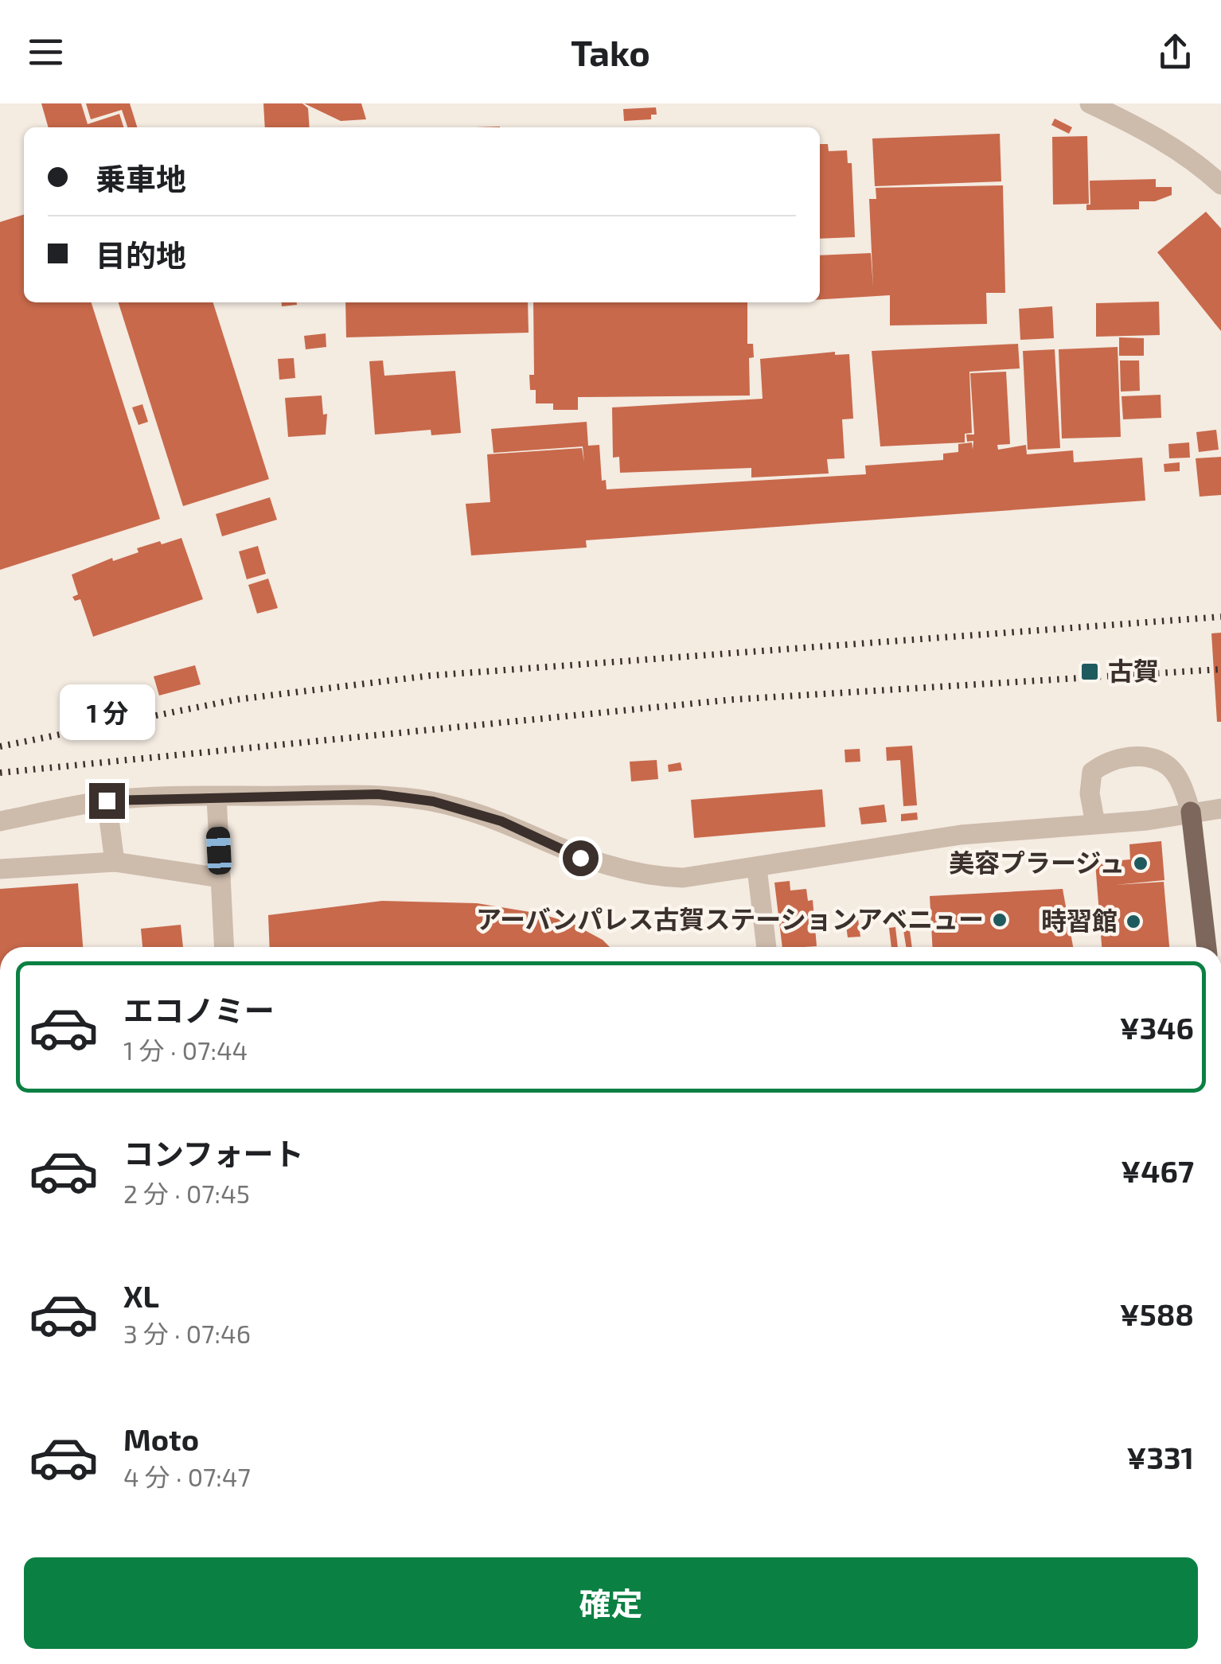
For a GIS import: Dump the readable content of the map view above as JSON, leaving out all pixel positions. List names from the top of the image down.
{
  "places": {
    "transit": ["古賀"],
    "other": ["美容プラージュ", "アーバンパレス古賀ステーションアベニュー", "時習館"]
  },
  "page": {
    "header": "Tako",
    "banner": ["乗車地", "目的地"],
    "bubble": "1 分",
    "list": [
      {
        "name": "エコノミー",
        "note": "1 分 · 07:44",
        "value": "¥346"
      },
      {
        "name": "コンフォート",
        "note": "2 分 · 07:45",
        "value": "¥467"
      },
      {
        "name": "XL",
        "note": "3 分 · 07:46",
        "value": "¥588"
      },
      {
        "name": "Moto",
        "note": "4 分 · 07:47",
        "value": "¥331"
      }
    ],
    "buttons": "確定"
  }
}
